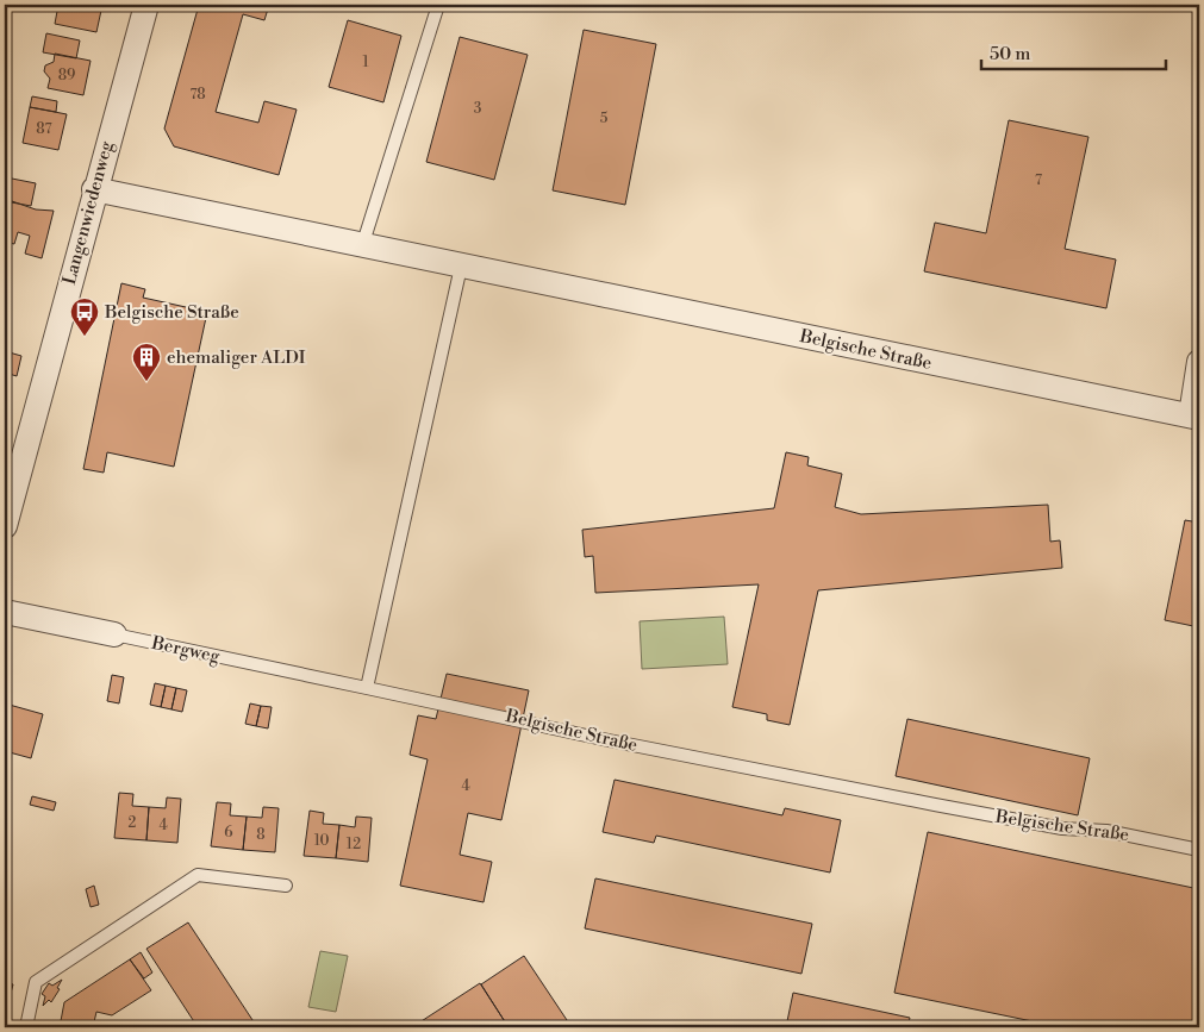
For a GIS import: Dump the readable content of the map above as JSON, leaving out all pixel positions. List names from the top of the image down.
{
  "streets": {
    "street": ["Langenwiedenweg", "Belgische Straße", "Bergweg"]
  },
  "crossings": [
    ["Langenwiedenweg", "Belgische Straße"],
    ["Belgische Straße", "Bergweg"]
  ],
  "places": {
    "bus stop": ["Belgische Straße"],
    "building": ["ehemaliger ALDI"]
  },
  "house_numbers": [
    "1",
    "89",
    "78",
    "3",
    "5",
    "87",
    "7",
    "4",
    "2",
    "4",
    "6",
    "8",
    "10",
    "12"
  ],
  "scale_bar": "50 m"
}
